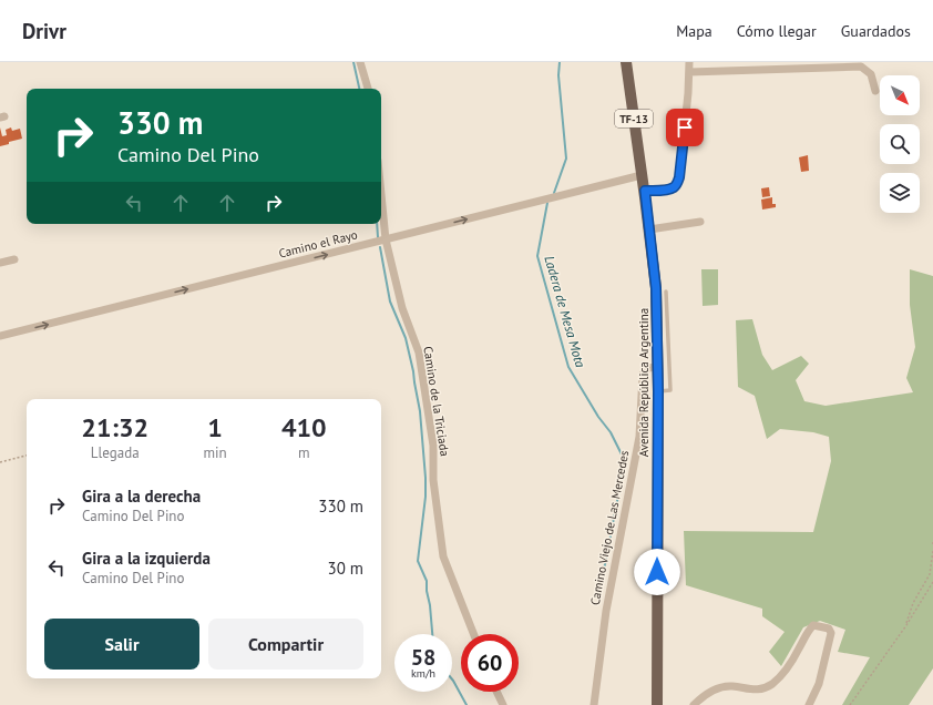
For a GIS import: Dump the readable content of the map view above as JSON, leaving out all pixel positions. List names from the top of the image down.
{
  "streets": {
    "main road": ["TF-13", "Avenida República Argentina"],
    "street": ["Camino el Rayo", "Camino de la Triciada", "Camino Viejo de Las Mercedes"]
  },
  "crossings": [
    ["Camino el Rayo", "Avenida República Argentina"],
    ["Camino el Rayo", "Camino de la Triciada"],
    ["Avenida República Argentina", "Camino Viejo de Las Mercedes"]
  ],
  "one_way": ["Camino el Rayo"],
  "water": ["Ladera de Mesa Mota"],
  "north": "bottom right",
  "page": {
    "header": "Drivr",
    "nav": ["Mapa", "Cómo llegar", "Guardados"],
    "turn": ["330 m", "Camino Del Pino"],
    "eta": [
      "21:32",
      "Llegada",
      "1",
      "min",
      "410",
      "m"
    ],
    "list": [
      {
        "name": "Gira a la derecha",
        "note": "Camino Del Pino",
        "value": "330 m"
      },
      {
        "name": "Gira a la izquierda",
        "note": "Camino Del Pino",
        "value": "30 m"
      }
    ],
    "buttons": ["Salir", "Compartir"],
    "speed": "58 km/h",
    "limit": "60"
  }
}
